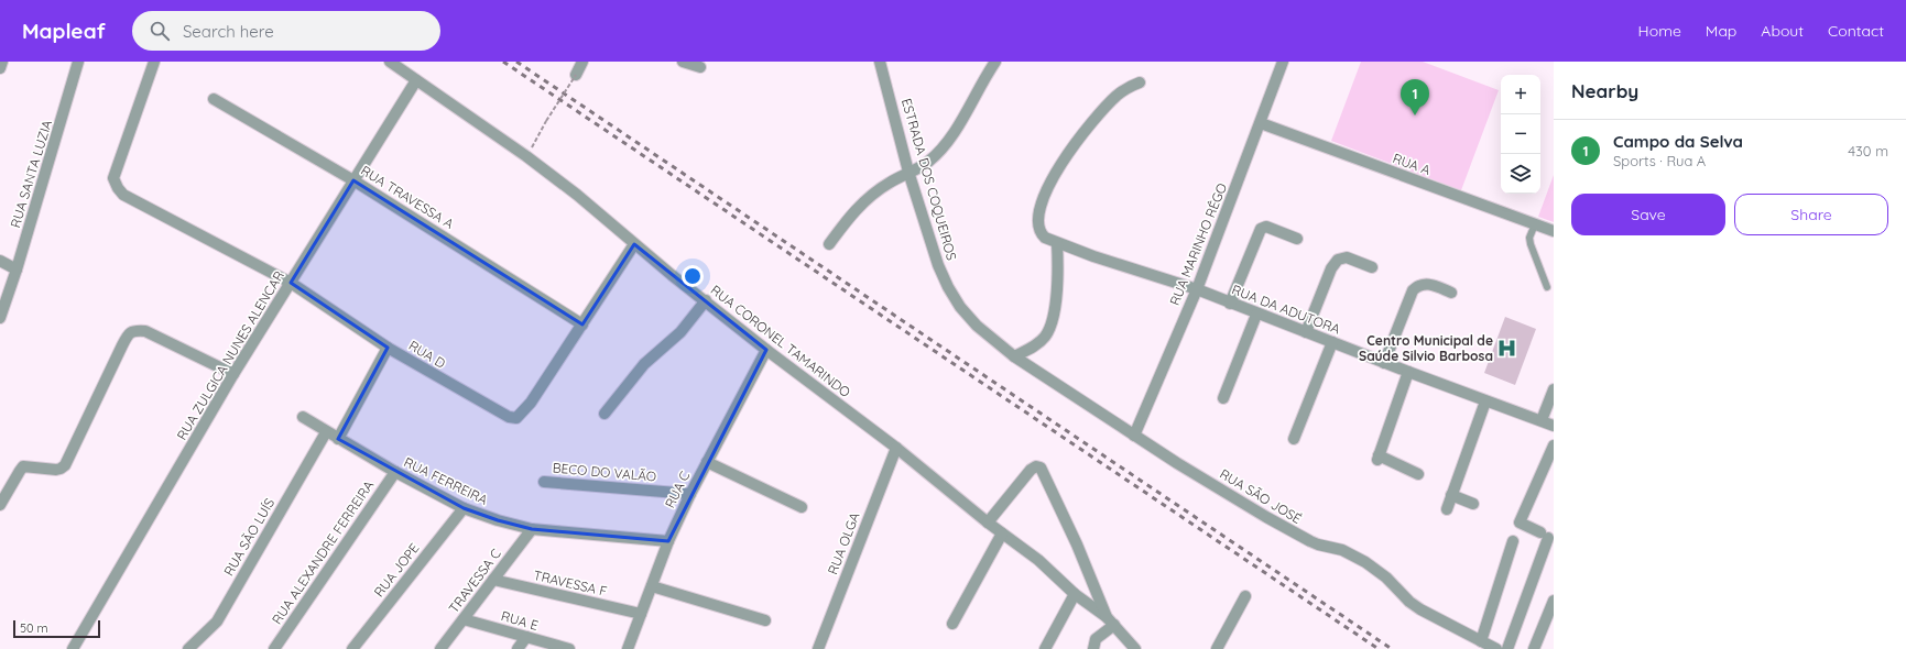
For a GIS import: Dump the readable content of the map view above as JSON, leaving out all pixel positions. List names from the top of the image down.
{
  "streets": {
    "street": [
      "RUA A",
      "RUA SANTA LUZIA",
      "ESTRADA DOS COQUEIROS",
      "RUA TRAVESSA A",
      "RUA MARINHO RÊGO",
      "RUA DA ADUTORA",
      "RUA CORONEL TAMARINDO",
      "RUA D",
      "RUA ZULGICA NUNES ALENCAR",
      "BECO DO VALÃO",
      "RUA FERREIRA",
      "RUA C",
      "RUA SÃO JOSÉ",
      "RUA SÃO LUÍS",
      "RUA OLGA",
      "RUA ALEXANDRE FERREIRA",
      "RUA JOPE",
      "TRAVESSA C",
      "TRAVESSA F",
      "RUA E"
    ]
  },
  "crossings": [
    ["RUA A", "RUA MARINHO RÊGO"],
    ["ESTRADA DOS COQUEIROS", "RUA SÃO JOSÉ"],
    ["RUA TRAVESSA A", "RUA D"],
    ["RUA TRAVESSA A", "RUA ZULGICA NUNES ALENCAR"],
    ["RUA MARINHO RÊGO", "RUA DA ADUTORA"],
    ["RUA MARINHO RÊGO", "RUA SÃO JOSÉ"],
    ["RUA CORONEL TAMARINDO", "RUA D"],
    ["RUA CORONEL TAMARINDO", "RUA ZULGICA NUNES ALENCAR"],
    ["RUA CORONEL TAMARINDO", "RUA C"],
    ["RUA CORONEL TAMARINDO", "RUA OLGA"],
    ["RUA D", "RUA ZULGICA NUNES ALENCAR"],
    ["BECO DO VALÃO", "RUA C"],
    ["RUA FERREIRA", "RUA C"],
    ["RUA FERREIRA", "RUA SÃO LUÍS"],
    ["RUA FERREIRA", "RUA ALEXANDRE FERREIRA"],
    ["RUA FERREIRA", "RUA JOPE"],
    ["RUA FERREIRA", "TRAVESSA C"],
    ["RUA C", "TRAVESSA F"],
    ["TRAVESSA C", "TRAVESSA F"],
    ["TRAVESSA C", "RUA E"]
  ],
  "places": {
    "hospital": ["Centro Municipal de Saúde Silvio Barbosa"]
  },
  "scale_bar": "50 m",
  "page": {
    "header": "Mapleaf",
    "search": "Search here",
    "nav": [
      "Home",
      "Map",
      "About",
      "Contact"
    ],
    "heading": "Nearby",
    "map_buttons": ["+", "−"],
    "pins": "1",
    "list": [
      {
        "mark": "1",
        "name": "Campo da Selva",
        "note": "Sports · Rua A",
        "value": "430 m"
      }
    ],
    "buttons": ["Save", "Share"],
    "scale": "50 m"
  }
}
